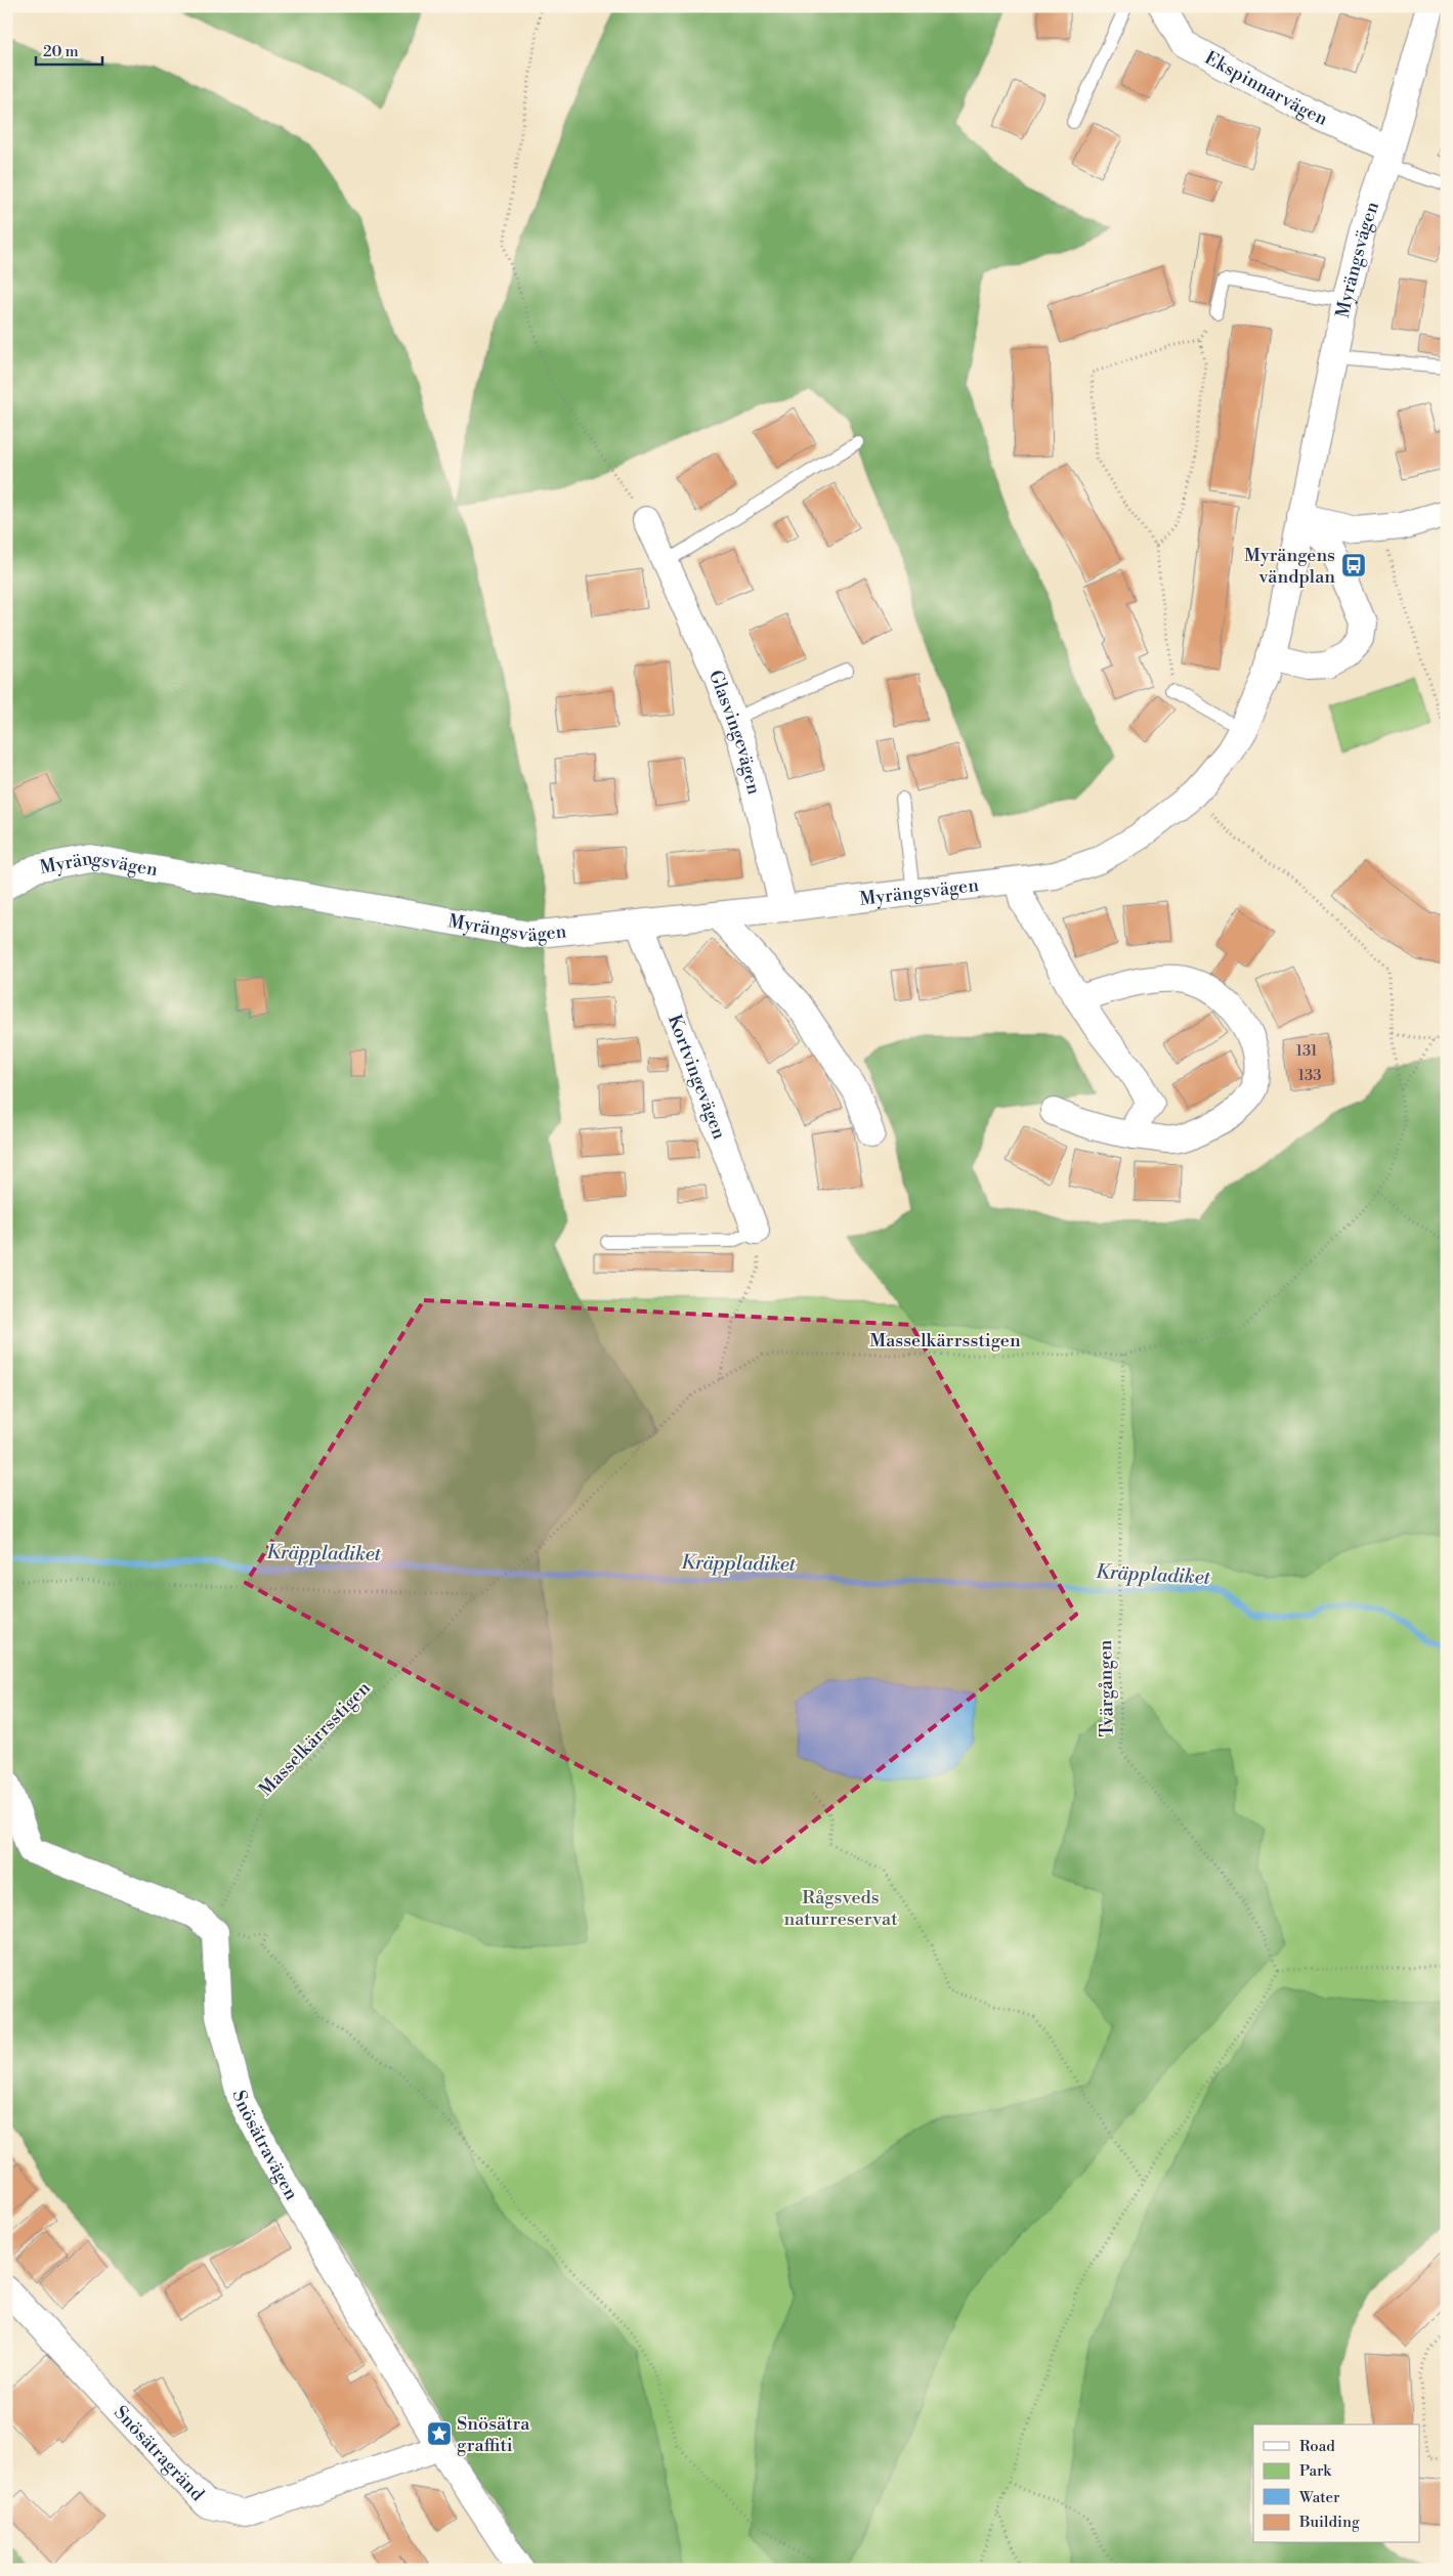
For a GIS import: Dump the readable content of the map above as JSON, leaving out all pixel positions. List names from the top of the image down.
{
  "streets": {
    "street": [
      "Ekspinnarvägen",
      "Myrängsvägen",
      "Glasvingevägen",
      "Kortvingevägen",
      "Snösätravägen",
      "Snösätragränd"
    ],
    "path": ["Masselkärrsstigen", "Tvärgången"]
  },
  "crossings": [
    ["Ekspinnarvägen", "Myrängsvägen"],
    ["Myrängsvägen", "Glasvingevägen"],
    ["Myrängsvägen", "Kortvingevägen"],
    ["Myrängsvägen", "Masselkärrsstigen"],
    ["Masselkärrsstigen", "Tvärgången"],
    ["Masselkärrsstigen", "Snösätravägen"],
    ["Snösätravägen", "Snösätragränd"]
  ],
  "water": ["Kräppladiket"],
  "parks": ["Rågsveds naturreservat"],
  "places": {
    "bus stop": ["Myrängens vändplan"],
    "place": ["Snösätra graffiti"]
  },
  "house_numbers": ["131", "133"],
  "legend": [
    "Road",
    "Park",
    "Water",
    "Building"
  ],
  "scale_bar": "20 m"
}
